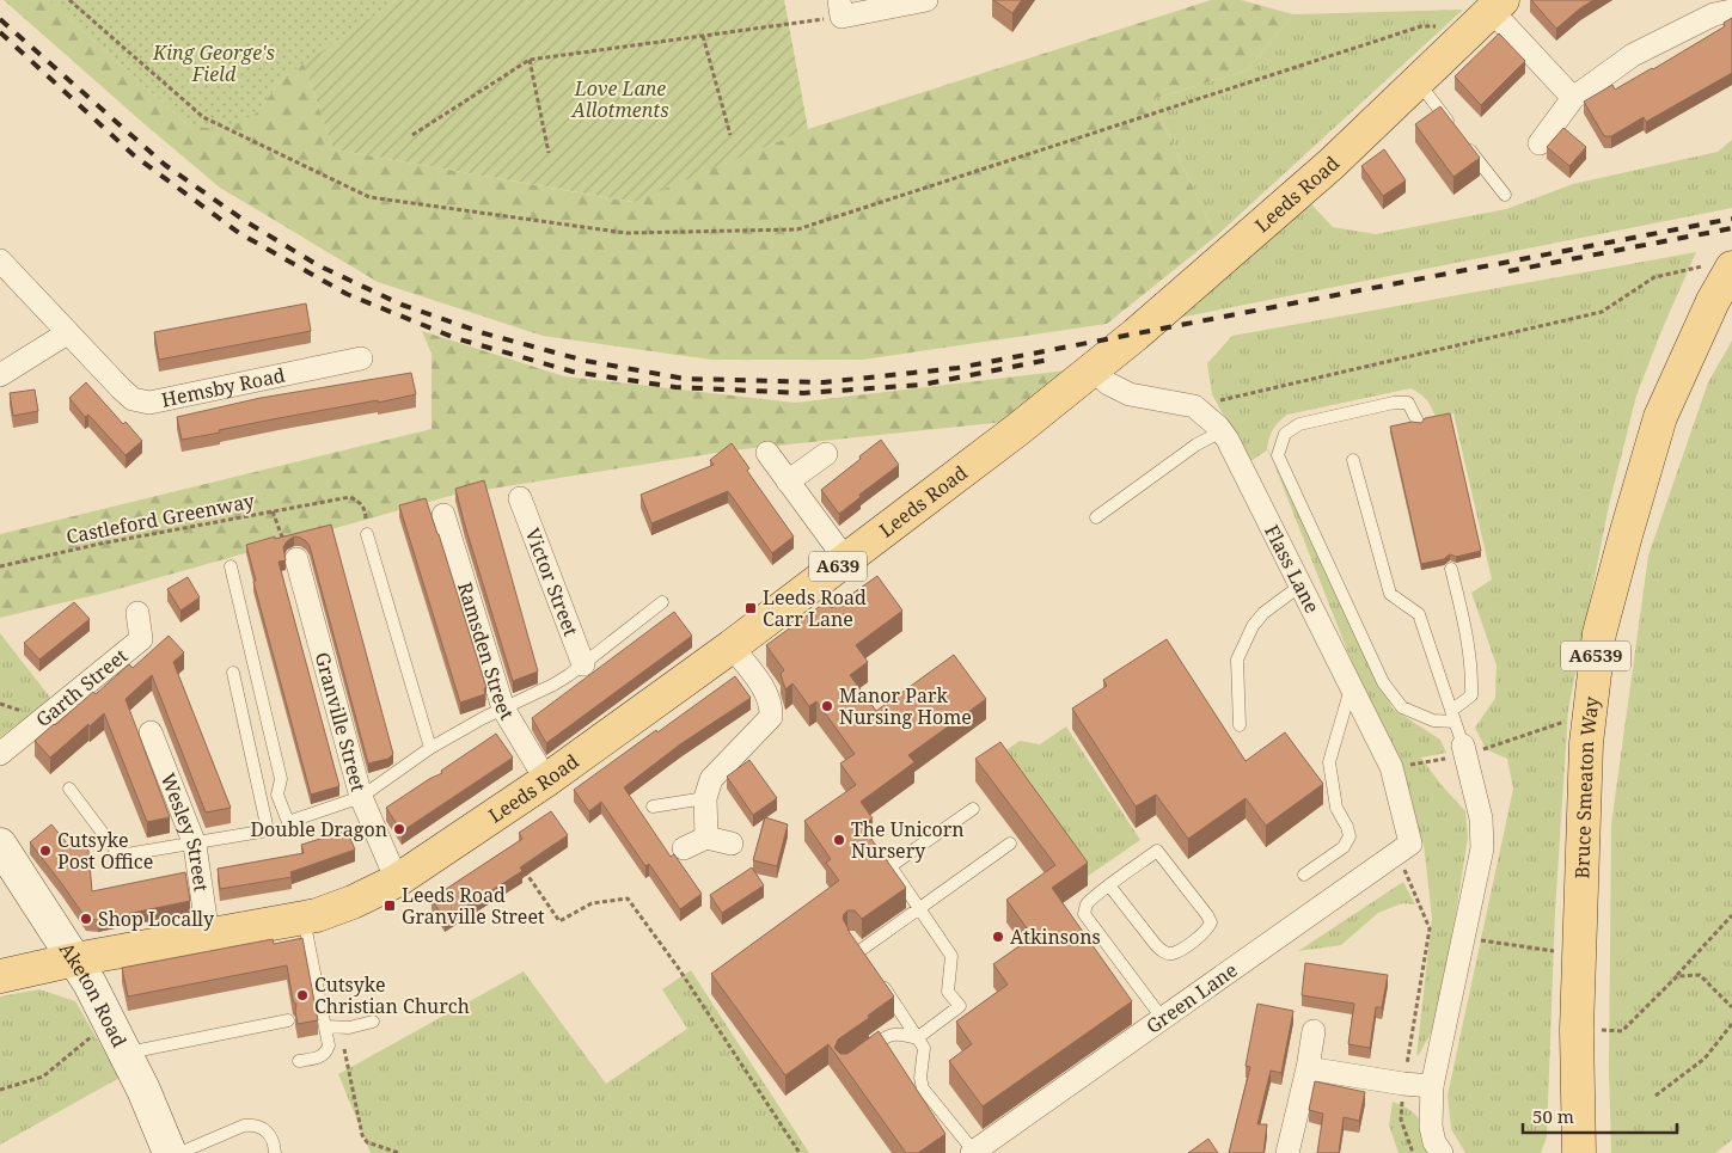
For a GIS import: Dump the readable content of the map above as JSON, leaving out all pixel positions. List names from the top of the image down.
{
  "streets": {
    "main road": [
      "Leeds Road",
      "A639",
      "A6539",
      "Bruce Smeaton Way",
      "Aketon Road"
    ],
    "street": [
      "Hemsby Road",
      "Flass Lane",
      "Victor Street",
      "Ramsden Street",
      "Garth Street",
      "Granville Street",
      "Wesley Street",
      "Green Lane"
    ],
    "path": ["Castleford Greenway"]
  },
  "crossings": [
    ["Leeds Road", "A639"],
    ["Leeds Road", "Flass Lane"],
    ["Leeds Road", "Ramsden Street"],
    ["Leeds Road", "Granville Street"],
    ["Leeds Road", "Wesley Street"],
    ["Leeds Road", "Aketon Road"],
    ["Castleford Greenway", "Granville Street"],
    ["A639", "Aketon Road"],
    ["Flass Lane", "Green Lane"]
  ],
  "parks": ["King George's Field", "Love Lane Allotments"],
  "places": {
    "transit": ["Leeds Road Carr Lane", "Leeds Road Granville Street"],
    "other": [
      "Manor Park Nursing Home",
      "Double Dragon",
      "The Unicorn Nursery",
      "Cutsyke Post Office",
      "Shop Locally",
      "Atkinsons",
      "Cutsyke Christian Church"
    ]
  },
  "scale_bar": "50 m"
}
